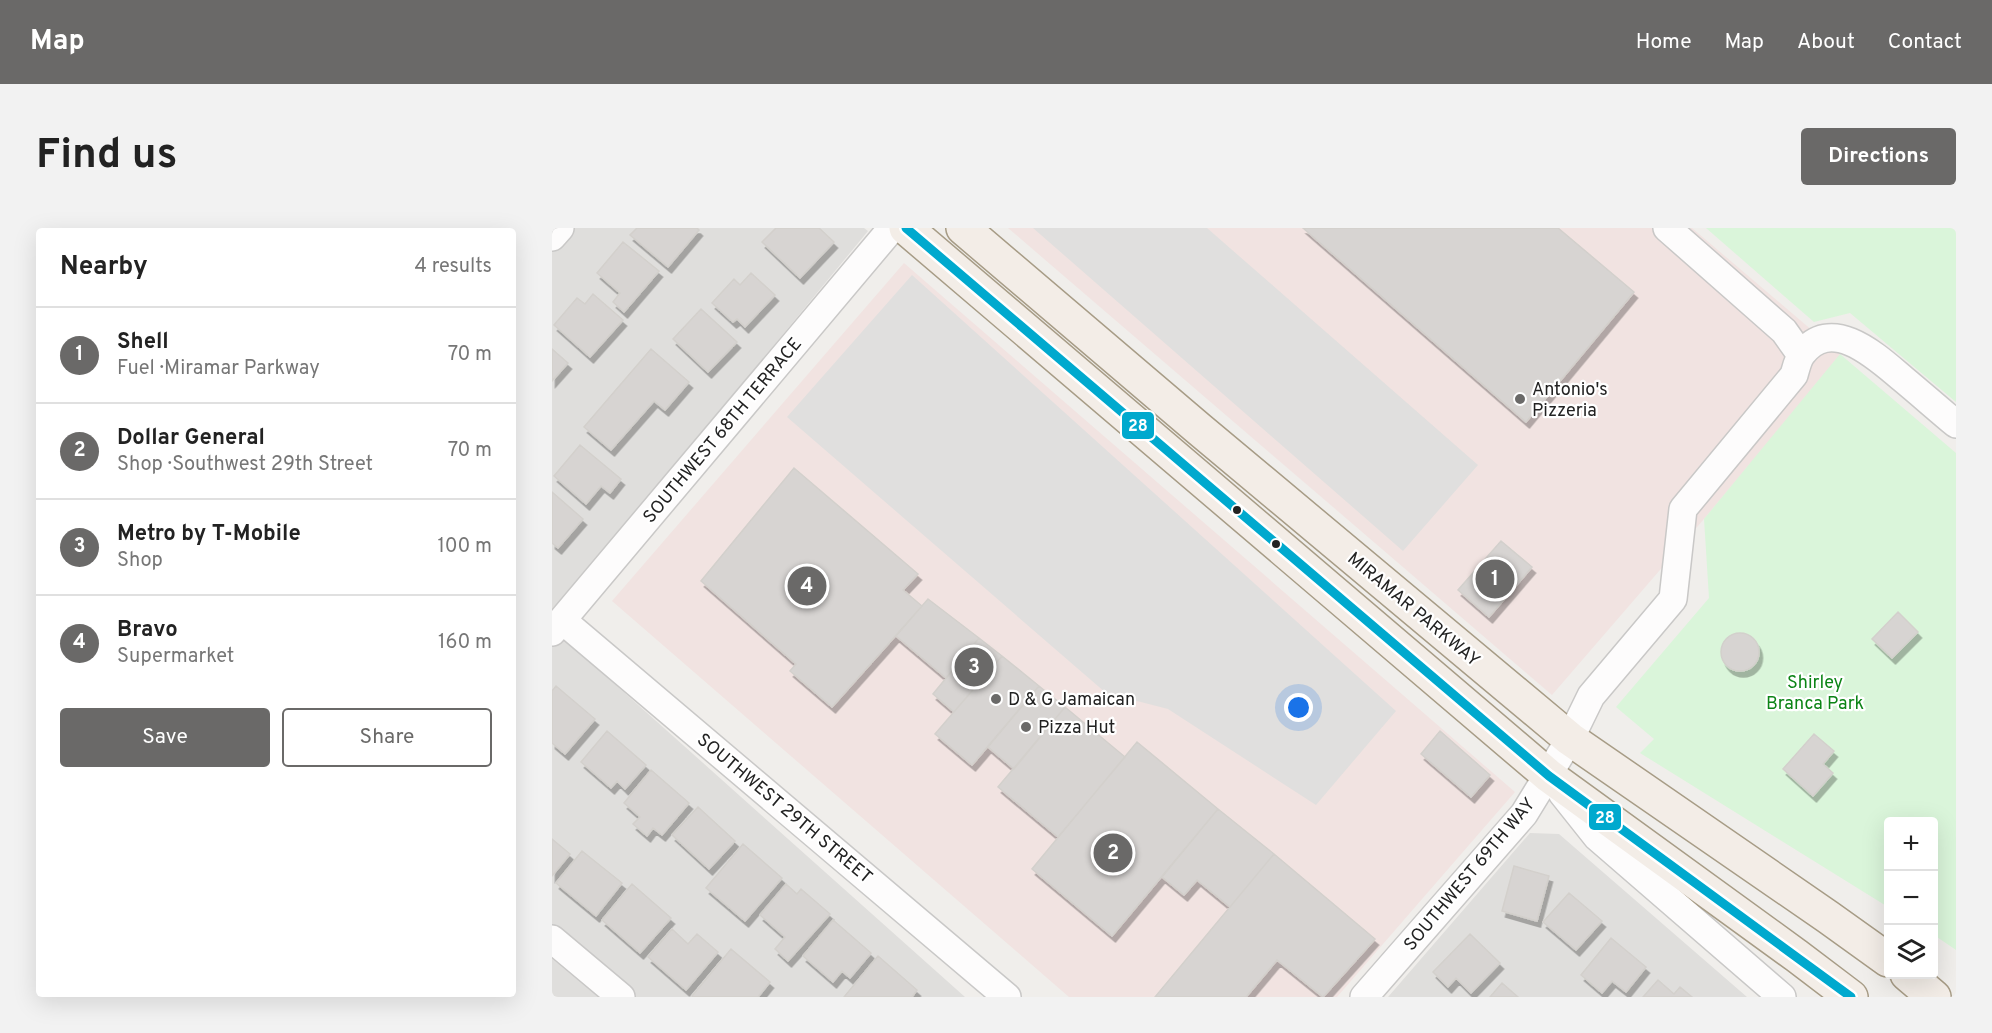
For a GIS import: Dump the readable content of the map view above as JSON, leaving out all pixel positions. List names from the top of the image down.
{
  "streets": {
    "main road": ["MIRAMAR PARKWAY"],
    "street": ["SOUTHWEST 68TH TERRACE", "SOUTHWEST 29TH STREET", "SOUTHWEST 69TH WAY"]
  },
  "crossings": [
    ["SOUTHWEST 68TH TERRACE", "SOUTHWEST 29TH STREET"],
    ["MIRAMAR PARKWAY", "SOUTHWEST 69TH WAY"]
  ],
  "parks": ["Shirley Branca Park"],
  "places": ["Antonio's Pizzeria", "D & G Jamaican", "Pizza Hut"],
  "lines": ["transit line 28"],
  "page": {
    "header": "Map",
    "nav": [
      "Home",
      "Map",
      "About",
      "Contact"
    ],
    "buttons": [
      "Directions",
      ["Save", "Share"]
    ],
    "title": "Find us",
    "heading": ["Nearby", "4 results"],
    "list": [
      {
        "mark": "1",
        "name": "Shell",
        "note": "Fuel · Miramar Parkway",
        "value": "70 m"
      },
      {
        "mark": "2",
        "name": "Dollar General",
        "note": "Shop · Southwest 29th Street",
        "value": "70 m"
      },
      {
        "mark": "3",
        "name": "Metro by T-Mobile",
        "note": "Shop",
        "value": "100 m"
      },
      {
        "mark": "4",
        "name": "Bravo",
        "note": "Supermarket",
        "value": "160 m"
      }
    ],
    "pins": [
      "1",
      "4",
      "3",
      "2"
    ],
    "map_buttons": ["+", "−"]
  }
}
